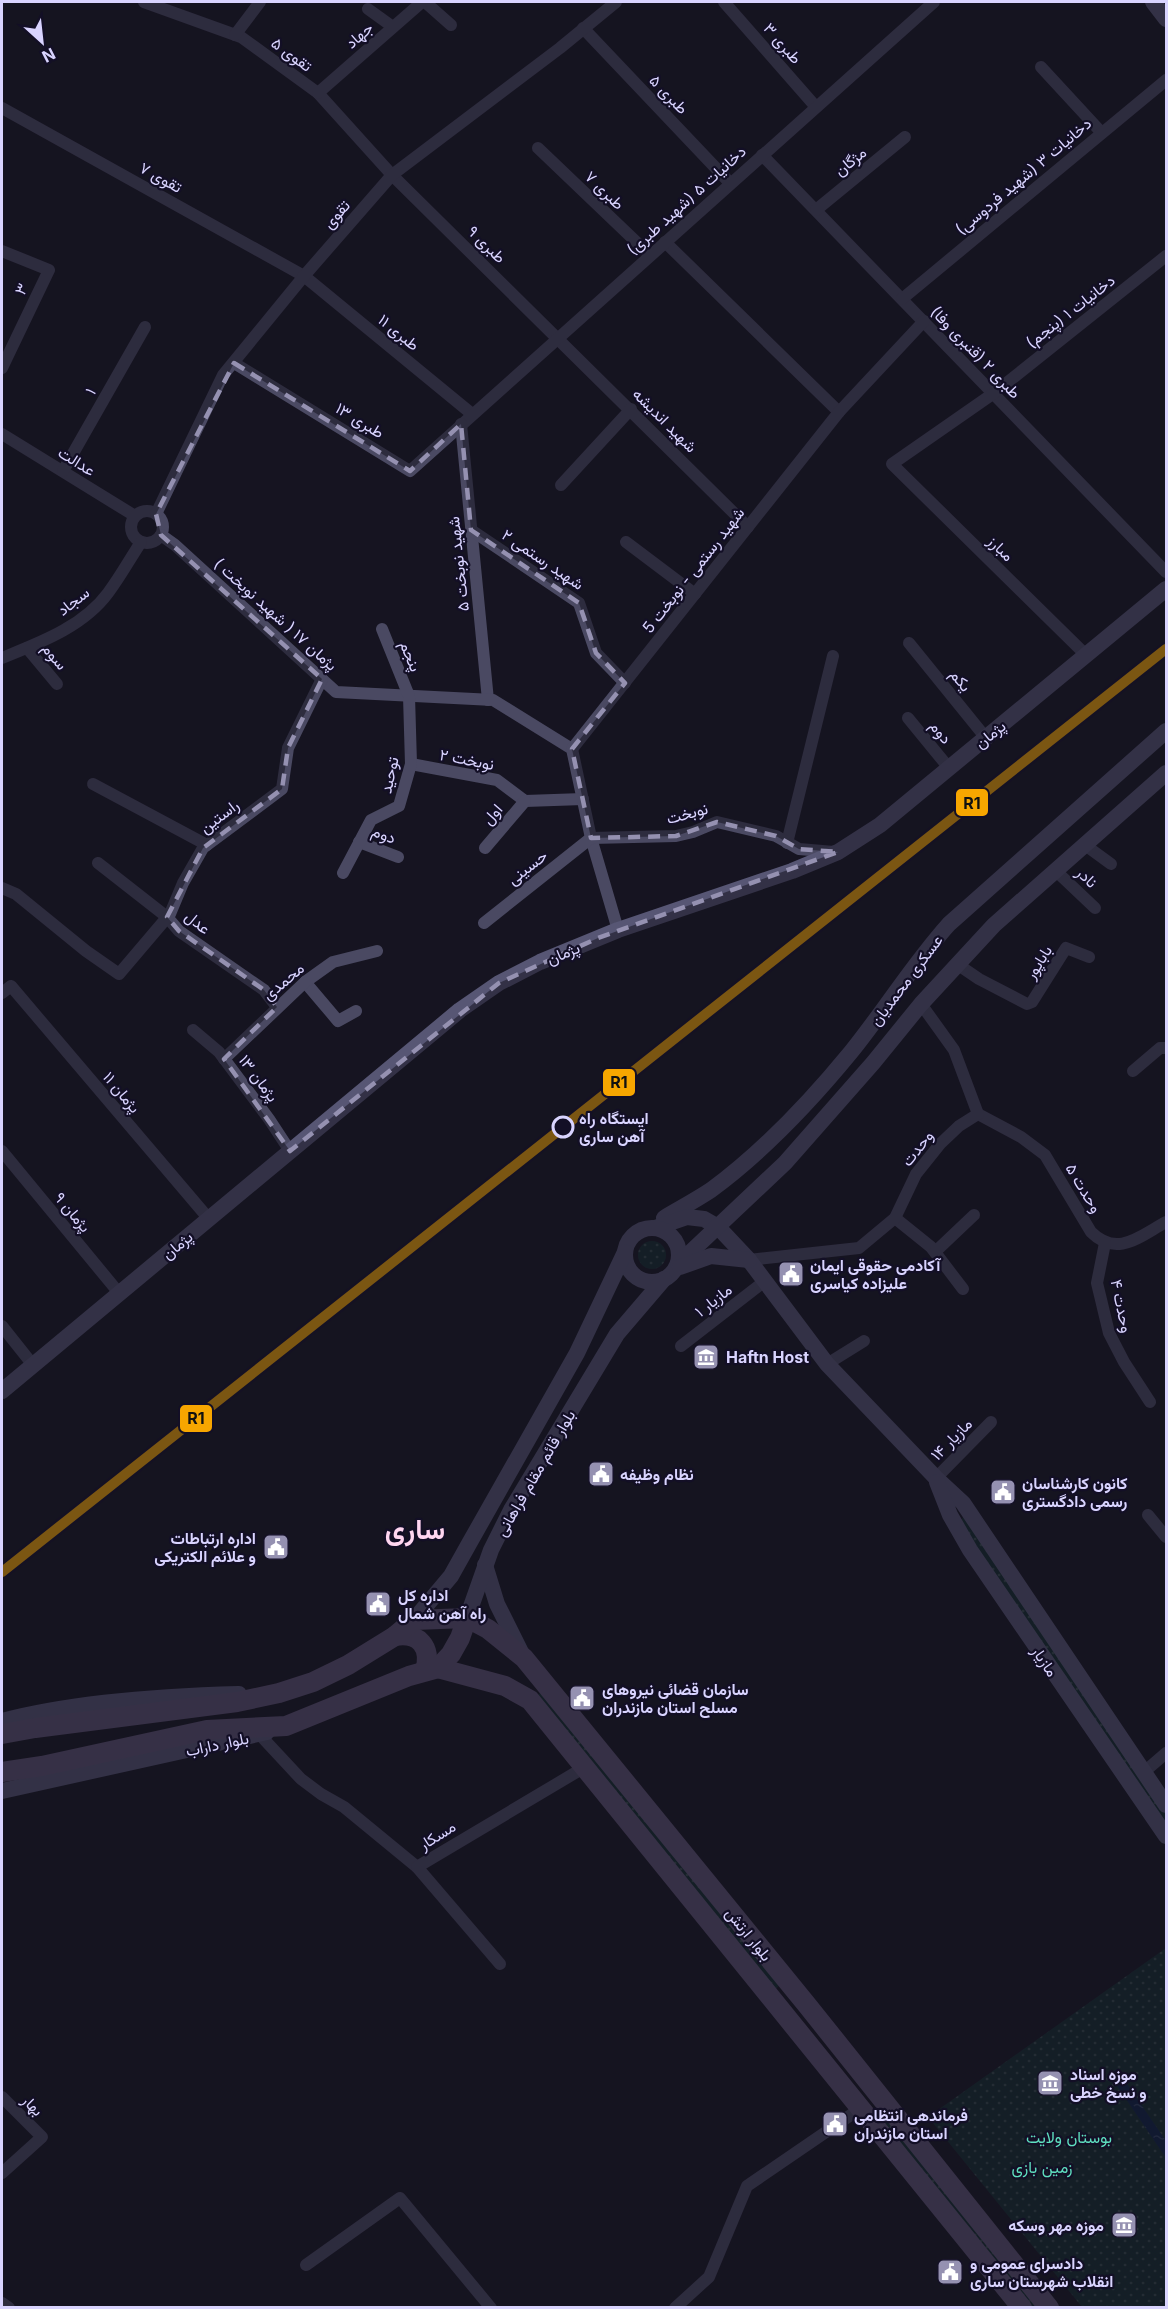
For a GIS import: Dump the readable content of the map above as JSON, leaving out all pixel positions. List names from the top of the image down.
{
  "streets": {
    "main road": [
      "پژمان",
      "عسکری محمدیان",
      "بلوار قائم مقام فراهانی",
      "مازیار",
      "بلوار داراب",
      "بلوار ارتش"
    ],
    "street": [
      "جهاد",
      "طبری ۳",
      "تقوی ۵",
      "طبری ۵",
      "مژگان",
      "دخانیات ۳ (شهید فردوسی)",
      "تقوی ۷",
      "طبری ۷",
      "دخانیات ۵ (شهید طبری)",
      "تقوی",
      "طبری ۹",
      "۳",
      "دخانیات ۱ (پنجم)",
      "طبری ۱۱",
      "طبری ۲ (قنبری وفا)",
      "۱",
      "طبری ۱۳",
      "شهید اندیشه",
      "عدالت",
      "مبارز",
      "شهید رستمی ۲",
      "شهید نوبخت ۵",
      "شهید رستمی - نوبخت 5",
      "سجاد",
      "پژمان ۱۷ ( شهید نوبخت )",
      "سوم",
      "پنجم",
      "یکم",
      "دوم",
      "نوبخت ۲",
      "توحید",
      "نوبخت",
      "اول",
      "راستین",
      "حسینی",
      "نادر",
      "عدل",
      "باباپور",
      "محمدی",
      "پژمان ۱۳",
      "پژمان ۱۱",
      "وحدت",
      "وحدت ۵",
      "پژمان ۹",
      "مازیار ۱",
      "وحدت ۴",
      "مازیار ۱۴",
      "مسکار",
      "بهار"
    ]
  },
  "crossings": [
    ["جهاد", "تقوی ۵"],
    ["طبری ۳", "دخانیات ۵ (شهید طبری)"],
    ["تقوی ۵", "تقوی"],
    ["تقوی ۵", "طبری ۹"],
    ["طبری ۵", "دخانیات ۵ (شهید طبری)"],
    ["طبری ۵", "تقوی"],
    ["مژگان", "طبری ۲ (قنبری وفا)"],
    ["دخانیات ۳ (شهید فردوسی)", "طبری ۲ (قنبری وفا)"],
    ["تقوی ۷", "تقوی"],
    ["تقوی ۷", "طبری ۱۱"],
    ["طبری ۷", "دخانیات ۵ (شهید طبری)"],
    ["دخانیات ۵ (شهید طبری)", "طبری ۹"],
    ["دخانیات ۵ (شهید طبری)", "طبری ۱۱"],
    ["دخانیات ۵ (شهید طبری)", "طبری ۲ (قنبری وفا)"],
    ["دخانیات ۵ (شهید طبری)", "طبری ۱۳"],
    ["دخانیات ۵ (شهید طبری)", "شهید اندیشه"],
    ["دخانیات ۵ (شهید طبری)", "شهید نوبخت ۵"],
    ["تقوی", "طبری ۹"],
    ["تقوی", "طبری ۱۱"],
    ["تقوی", "طبری ۱۳"],
    ["تقوی", "عدالت"],
    ["تقوی", "سجاد"],
    ["تقوی", "پژمان ۱۷ ( شهید نوبخت )"],
    ["طبری ۹", "شهید اندیشه"],
    ["دخانیات ۱ (پنجم)", "طبری ۲ (قنبری وفا)"],
    ["دخانیات ۱ (پنجم)", "مبارز"],
    ["طبری ۲ (قنبری وفا)", "شهید رستمی - نوبخت 5"],
    ["۱", "عدالت"],
    ["طبری ۱۳", "شهید نوبخت ۵"],
    ["شهید اندیشه", "شهید رستمی - نوبخت 5"],
    ["عدالت", "سجاد"],
    ["عدالت", "پژمان ۱۷ ( شهید نوبخت )"],
    ["مبارز", "پژمان"],
    ["شهید رستمی ۲", "شهید نوبخت ۵"],
    ["شهید رستمی ۲", "شهید رستمی - نوبخت 5"],
    ["شهید نوبخت ۵", "پژمان ۱۷ ( شهید نوبخت )"],
    ["شهید رستمی - نوبخت 5", "پژمان ۱۷ ( شهید نوبخت )"],
    ["سجاد", "پژمان ۱۷ ( شهید نوبخت )"],
    ["سجاد", "سوم"],
    ["پژمان ۱۷ ( شهید نوبخت )", "پنجم"],
    ["پژمان ۱۷ ( شهید نوبخت )", "توحید"],
    ["پژمان ۱۷ ( شهید نوبخت )", "راستین"],
    ["پنجم", "توحید"],
    ["یکم", "پژمان"],
    ["دوم", "پژمان"],
    ["دوم", "توحید"],
    ["پژمان", "نوبخت"],
    ["پژمان", "پژمان ۱۳"],
    ["پژمان", "پژمان ۱۱"],
    ["پژمان", "پژمان ۹"],
    ["نوبخت ۲", "توحید"],
    ["نوبخت ۲", "اول"],
    ["نوبخت", "حسینی"],
    ["راستین", "عدل"],
    ["نادر", "عسکری محمدیان"],
    ["عدل", "محمدی"],
    ["باباپور", "عسکری محمدیان"],
    ["عسکری محمدیان", "بلوار قائم مقام فراهانی"],
    ["عسکری محمدیان", "مازیار"],
    ["محمدی", "پژمان ۱۳"],
    ["وحدت", "وحدت ۵"],
    ["وحدت", "مازیار"],
    ["وحدت ۵", "وحدت ۴"],
    ["مازیار ۱", "مازیار"],
    ["مازیار ۱۴", "مازیار"],
    ["بلوار قائم مقام فراهانی", "مازیار"],
    ["بلوار قائم مقام فراهانی", "بلوار داراب"],
    ["بلوار قائم مقام فراهانی", "بلوار ارتش"],
    ["بلوار داراب", "بلوار ارتش"],
    ["مسکار", "بلوار ارتش"]
  ],
  "districts": ["ساری"],
  "parks": ["بوستان ولایت", "زمین بازی"],
  "places": {
    "other": ["ایستگاه راه آهن ساری"],
    "public building": [
      "آکادمی حقوقی ایمان علیزاده کیاسری",
      "نظام وظیفه",
      "کانون کارشناسان رسمی دادگستری",
      "اداره ارتباطات و علائم الکتریکی",
      "اداره کل راه آهن شمال",
      "سازمان قضائی نیروهای مسلح استان مازندران",
      "فرماندهی انتظامی استان مازندران",
      "دادسرای عمومی و انقلاب شهرستان ساری"
    ],
    "museum": ["Haftn Host", "موزه اسناد و نسخ خطی", "موزه مهر وسکه"]
  },
  "lines": ["transit line R1"],
  "north": "bottom right"
}
